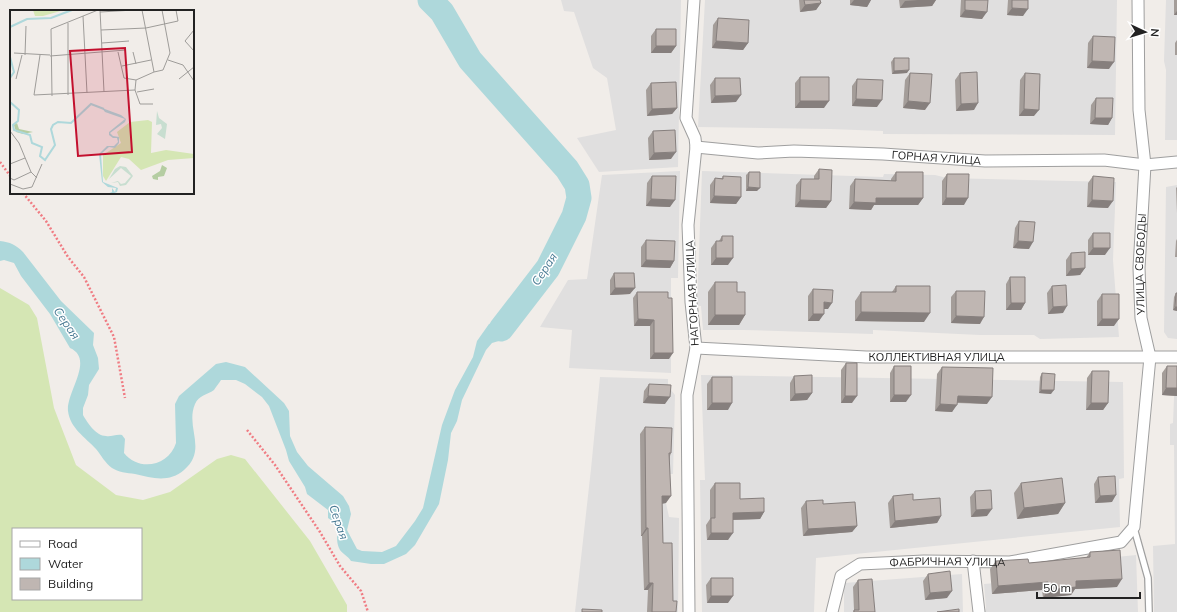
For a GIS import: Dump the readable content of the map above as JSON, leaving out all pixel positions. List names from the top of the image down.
{
  "streets": {
    "street": [
      "ГОРНАЯ УЛИЦА",
      "УЛИЦА СВОБОДЫ",
      "НАГОРНАЯ УЛИЦА",
      "КОЛЛЕКТИВНАЯ УЛИЦА",
      "ФАБРИЧНАЯ УЛИЦА"
    ]
  },
  "crossings": [
    ["ГОРНАЯ УЛИЦА", "УЛИЦА СВОБОДЫ"],
    ["ГОРНАЯ УЛИЦА", "НАГОРНАЯ УЛИЦА"],
    ["УЛИЦА СВОБОДЫ", "КОЛЛЕКТИВНАЯ УЛИЦА"],
    ["УЛИЦА СВОБОДЫ", "ФАБРИЧНАЯ УЛИЦА"],
    ["НАГОРНАЯ УЛИЦА", "КОЛЛЕКТИВНАЯ УЛИЦА"]
  ],
  "water": ["Серая"],
  "legend": ["Road", "Water", "Building"],
  "scale_bar": "50 m",
  "north": "right"
}
